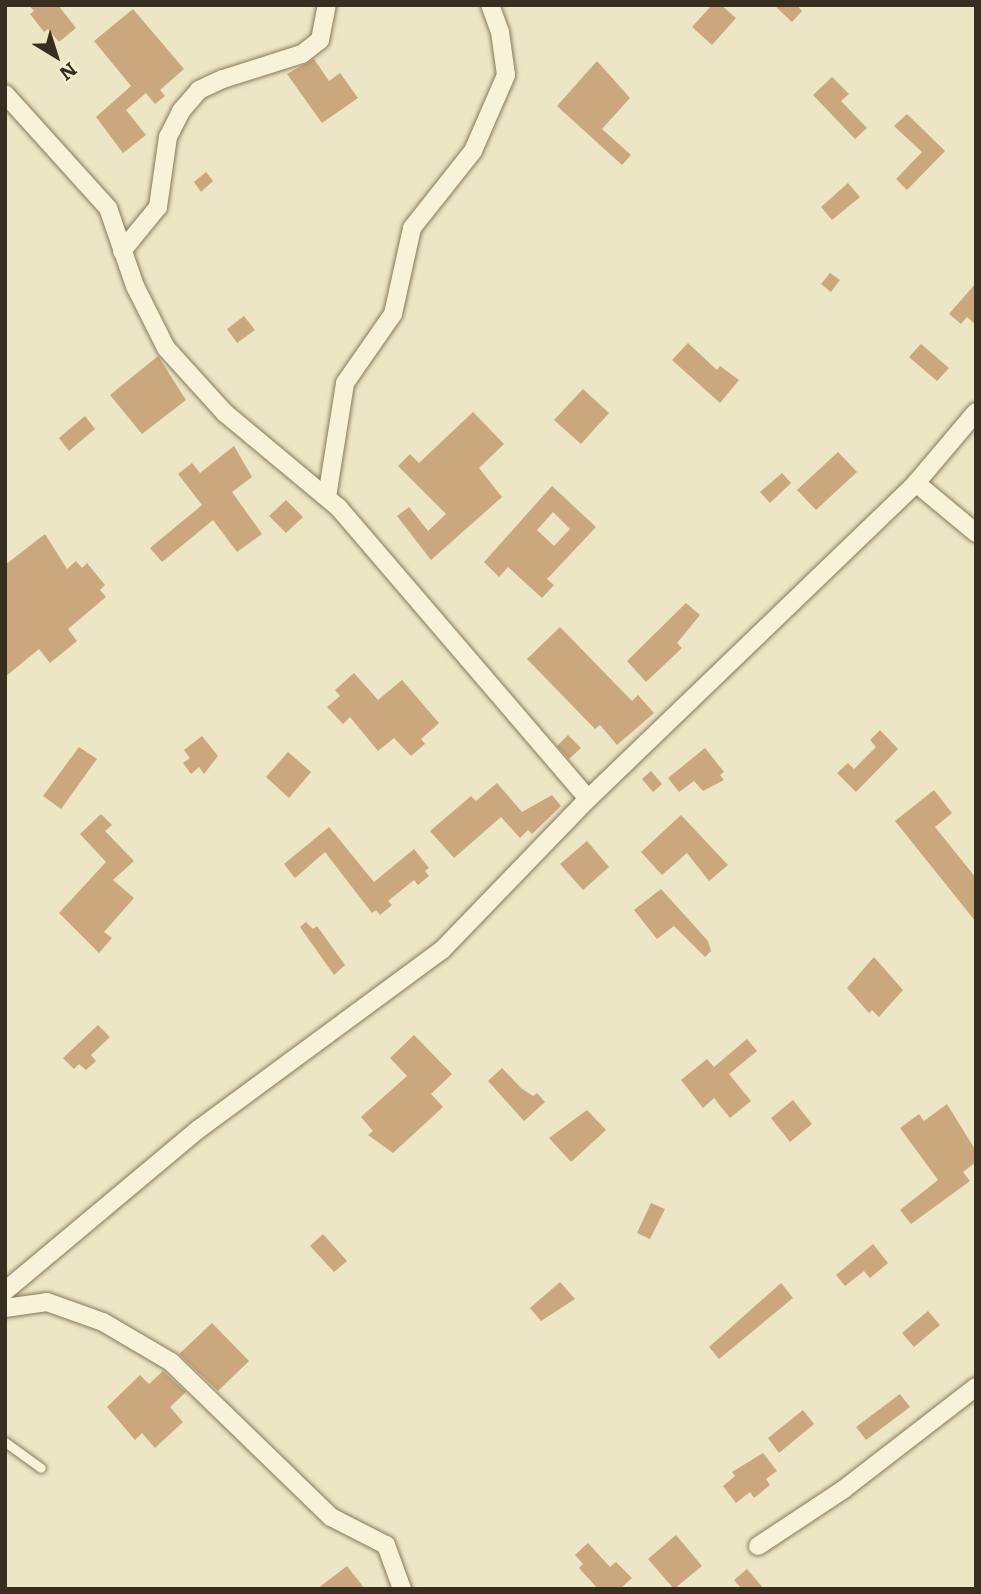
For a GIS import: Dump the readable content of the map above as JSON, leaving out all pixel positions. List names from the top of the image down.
{
  "north": "bottom right"
}
